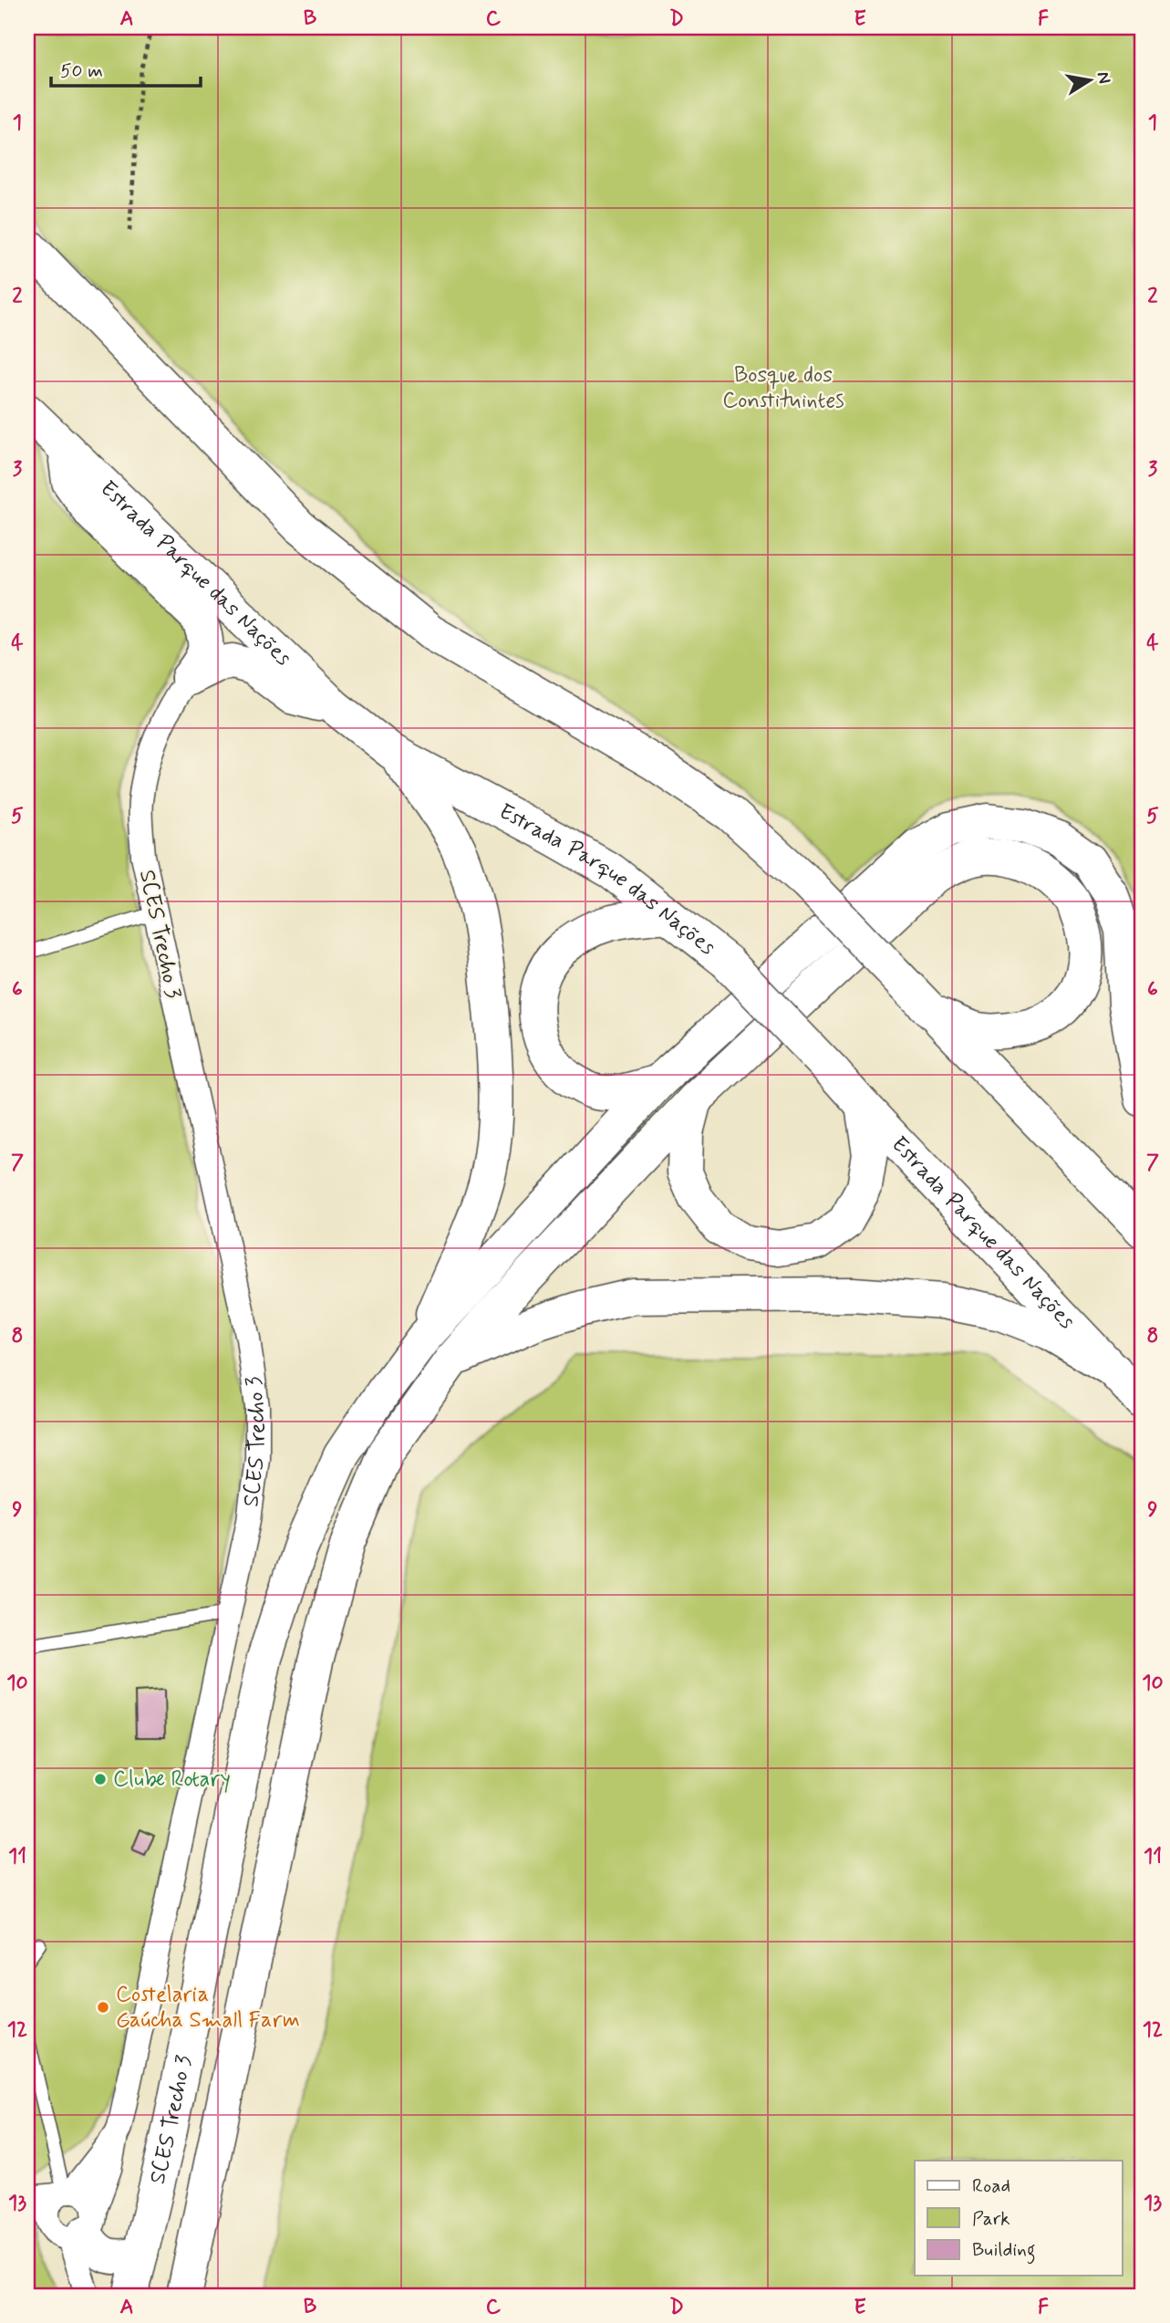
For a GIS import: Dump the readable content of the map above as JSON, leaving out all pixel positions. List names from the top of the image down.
{
  "streets": {
    "highway": ["Estrada Parque das Nações", "SCES Trecho 3"]
  },
  "parks": ["Bosque dos Constituintes"],
  "places": ["Clube Rotary", "Costelaria Gaúcha Small Farm"],
  "legend": ["Road", "Park", "Building"],
  "scale_bar": "50 m",
  "north": "right",
  "grid": {
    "columns": [
      "A",
      "B",
      "C",
      "D",
      "E",
      "F"
    ],
    "rows": [
      "1",
      "2",
      "3",
      "4",
      "5",
      "6",
      "7",
      "8",
      "9",
      "10",
      "11",
      "12",
      "13"
    ]
  }
}
